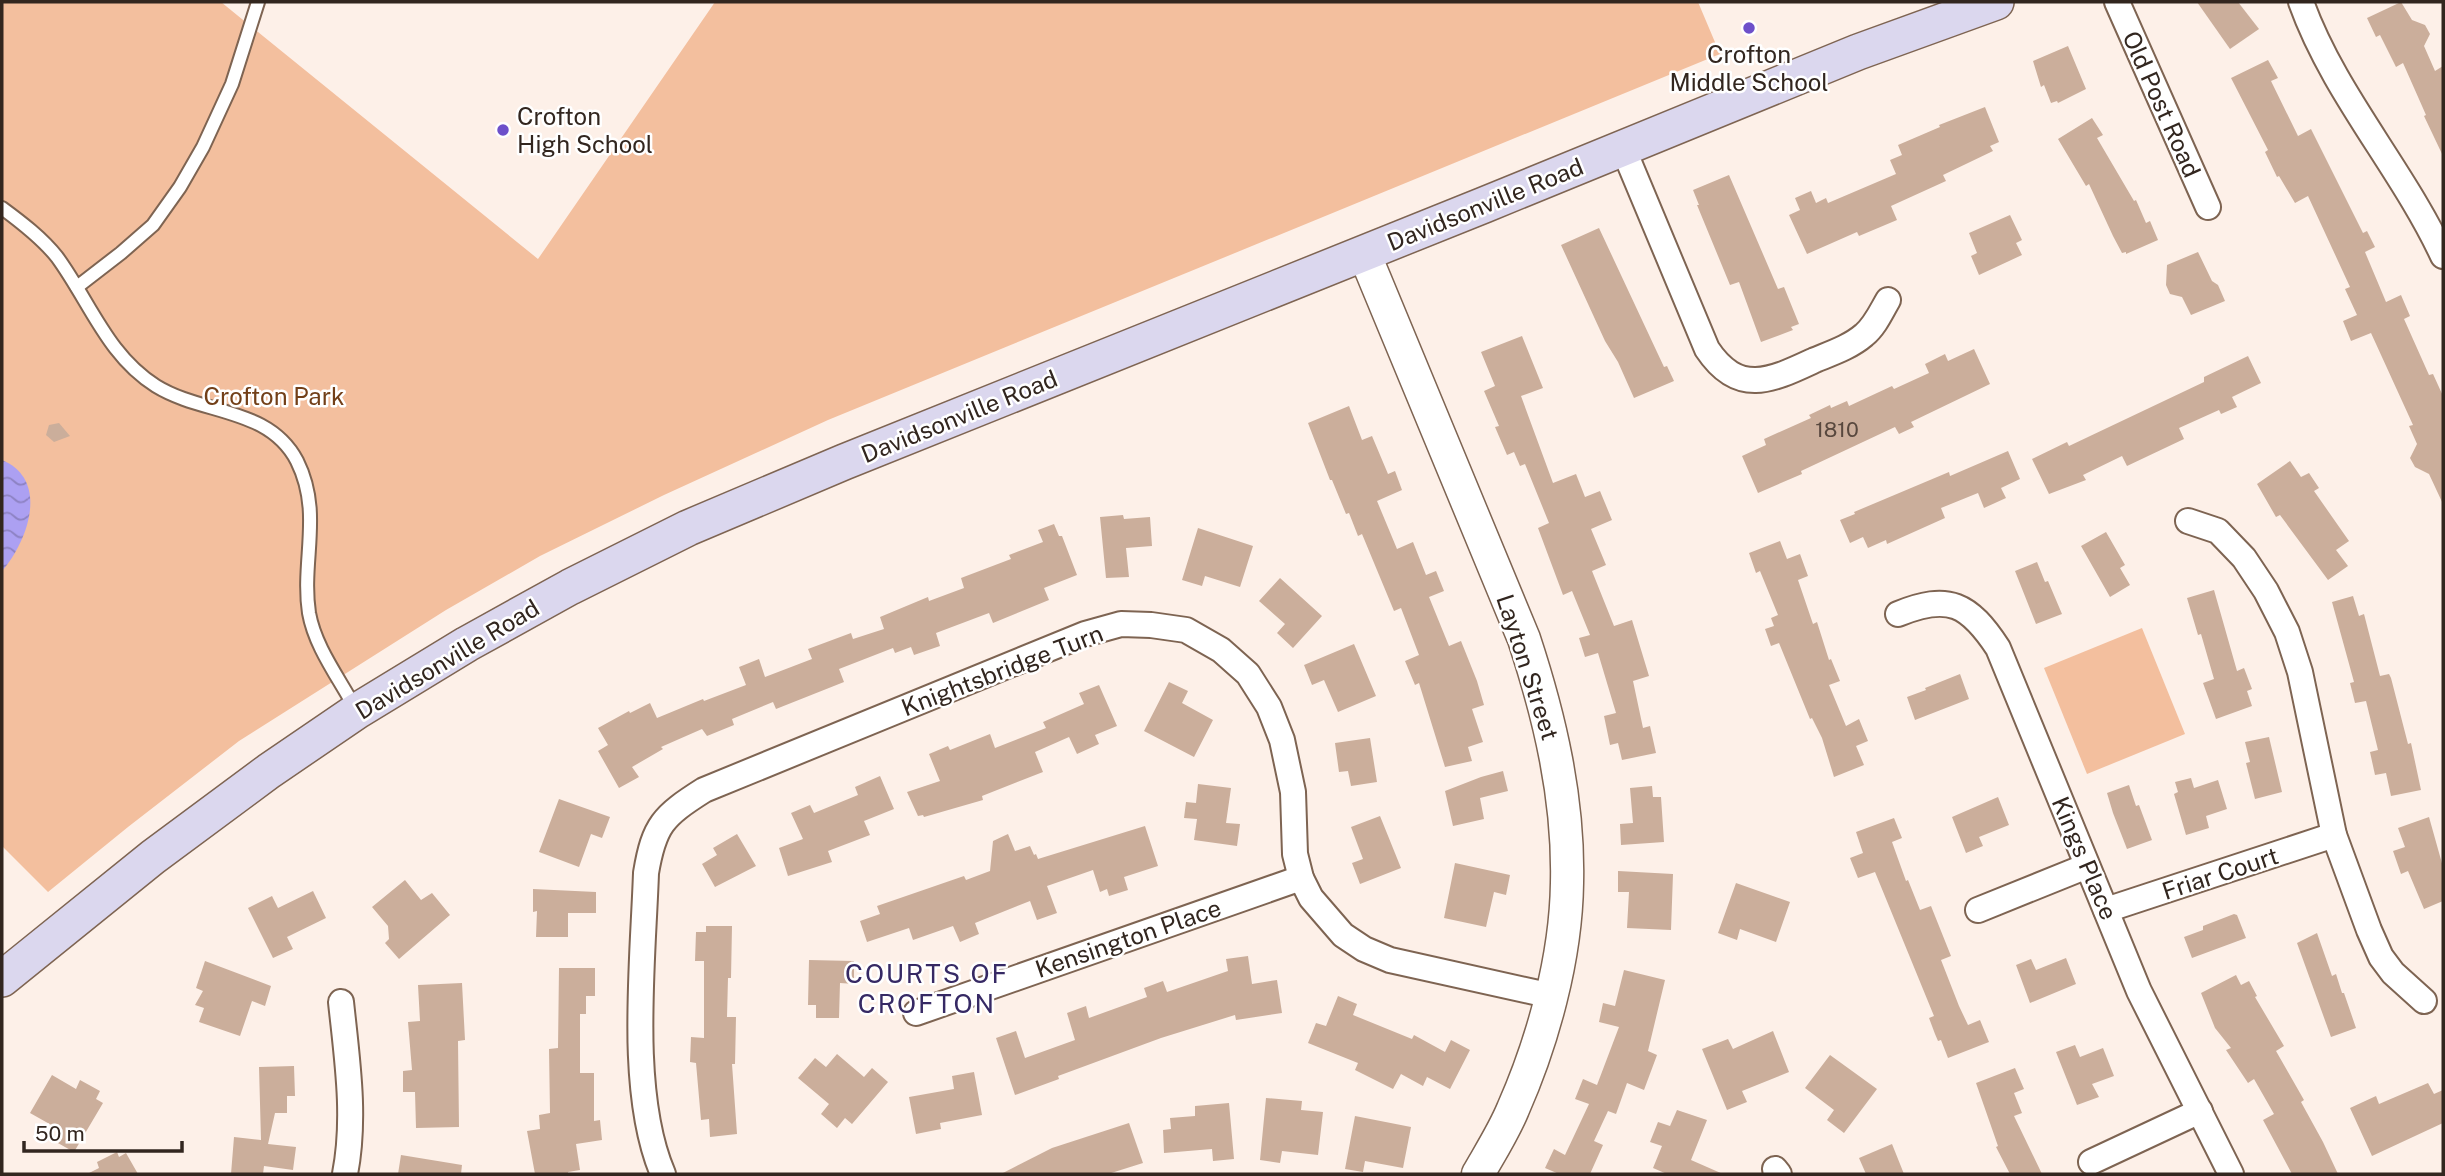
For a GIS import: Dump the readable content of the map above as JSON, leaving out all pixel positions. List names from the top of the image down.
{
  "streets": {
    "main road": ["Davidsonville Road"],
    "street": [
      "Old Post Road",
      "Layton Street",
      "Knightsbridge Turn",
      "Kings Place",
      "Friar Court",
      "Kensington Place"
    ]
  },
  "crossings": [
    ["Davidsonville Road", "Layton Street"],
    ["Layton Street", "Knightsbridge Turn"],
    ["Knightsbridge Turn", "Kensington Place"],
    ["Kings Place", "Friar Court"]
  ],
  "districts": ["COURTS OF CROFTON"],
  "parks": ["Crofton Park"],
  "places": ["Crofton Middle School", "Crofton High School"],
  "house_numbers": ["1810"],
  "scale_bar": "50 m"
}
